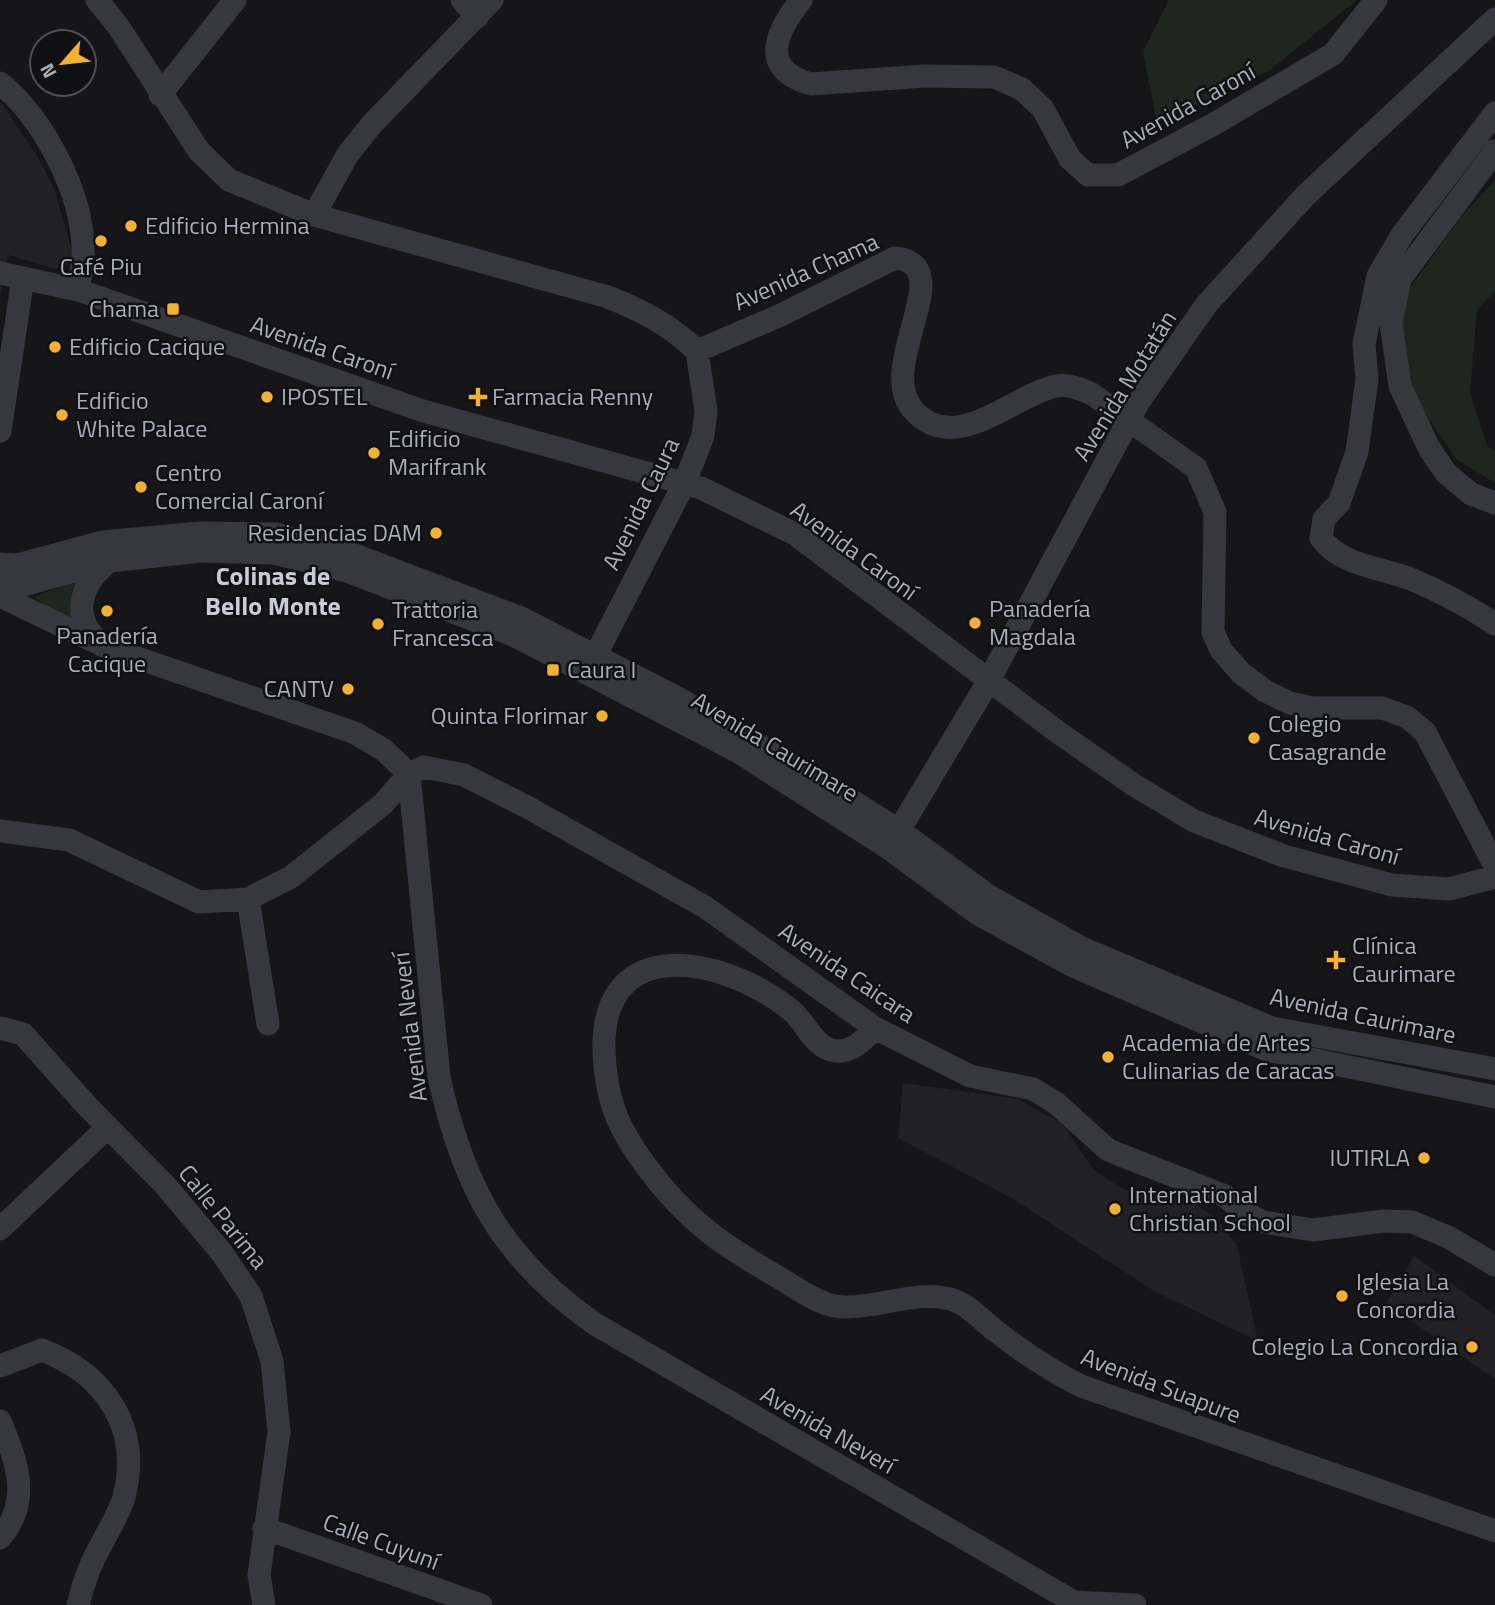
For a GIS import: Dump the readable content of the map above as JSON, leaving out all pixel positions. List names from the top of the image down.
{
  "streets": {
    "street": [
      "Avenida Caroní",
      "Avenida Chama",
      "Avenida Motatán",
      "Avenida Caura",
      "Avenida Caurimare",
      "Avenida Caicara",
      "Avenida Neverí",
      "Calle Parima",
      "Avenida Suapure",
      "Calle Cuyuní"
    ]
  },
  "crossings": [
    ["Avenida Caroní", "Avenida Motatán"],
    ["Avenida Caroní", "Avenida Caura"],
    ["Avenida Chama", "Avenida Motatán"],
    ["Avenida Chama", "Avenida Caura"],
    ["Avenida Motatán", "Avenida Caurimare"],
    ["Avenida Caura", "Avenida Caurimare"],
    ["Avenida Caicara", "Avenida Neverí"],
    ["Avenida Caicara", "Avenida Suapure"],
    ["Calle Parima", "Calle Cuyuní"]
  ],
  "districts": ["Colinas de Bello Monte"],
  "places": {
    "other": [
      "Edificio Hermina",
      "Café Piu",
      "Edificio Cacique",
      "IPOSTEL",
      "Edificio White Palace",
      "Edificio Marifrank",
      "Centro Comercial Caroní",
      "Residencias DAM",
      "Panadería Cacique",
      "Panadería Magdala",
      "Trattoria Francesca",
      "CANTV",
      "Quinta Florimar",
      "Colegio Casagrande",
      "Academia de Artes Culinarias de Caracas",
      "IUTIRLA",
      "International Christian School",
      "Iglesia La Concordia",
      "Colegio La Concordia"
    ],
    "transit": ["Chama", "Caura I"],
    "health": ["Farmacia Renny", "Clínica Caurimare"]
  },
  "north": "bottom left"
}
